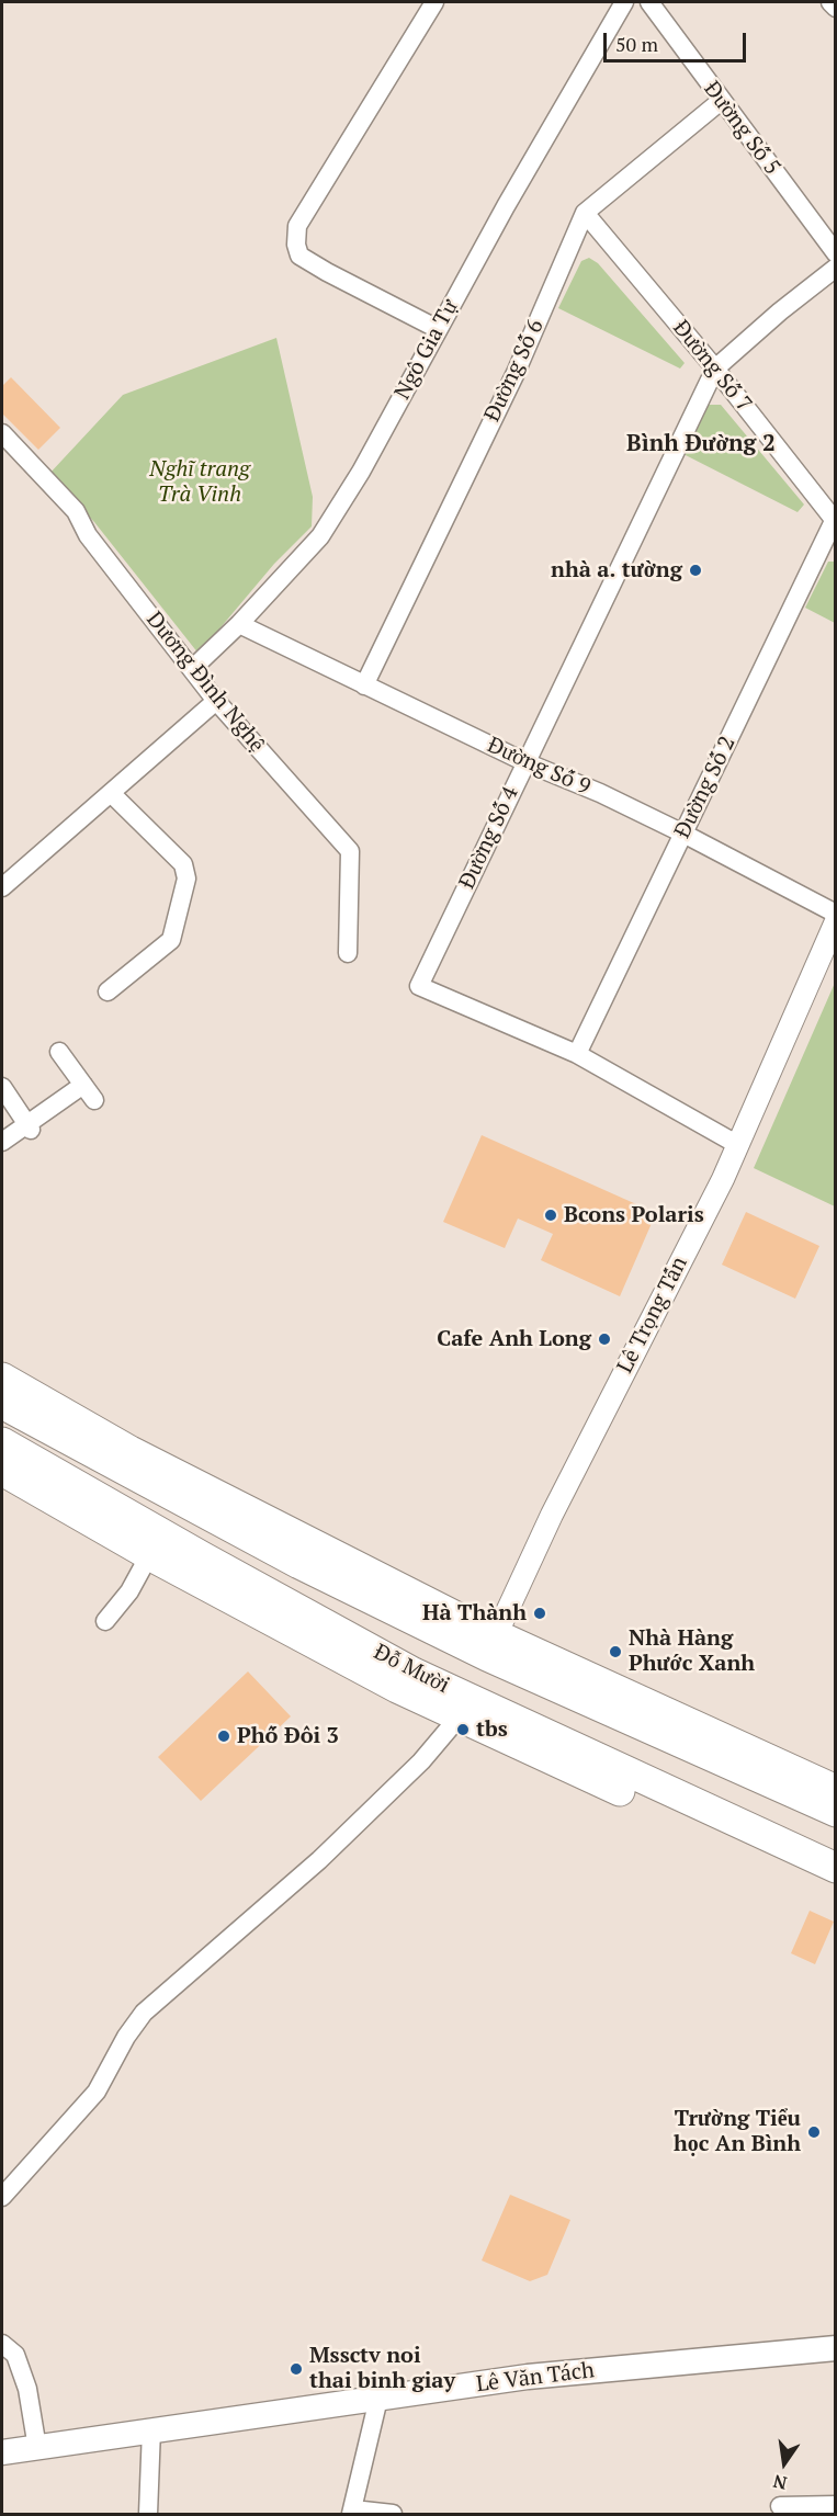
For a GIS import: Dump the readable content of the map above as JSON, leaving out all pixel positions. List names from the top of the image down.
{
  "streets": {
    "highway": ["Đỗ Mười"],
    "main road": ["Lê Văn Tách"],
    "street": [
      "Đường Số 5",
      "Ngô Gia Tự",
      "Đường Số 7",
      "Đường Số 6",
      "Dương Đình Nghệ",
      "Đường Số 9",
      "Đường Số 2",
      "Đường Số 4",
      "Lê Trọng Tấn"
    ]
  },
  "crossings": [
    ["Đường Số 5", "Đường Số 6"],
    ["Ngô Gia Tự", "Dương Đình Nghệ"],
    ["Ngô Gia Tự", "Đường Số 9"],
    ["Đường Số 7", "Đường Số 6"],
    ["Đường Số 7", "Đường Số 2"],
    ["Đường Số 7", "Đường Số 4"],
    ["Đường Số 6", "Đường Số 9"],
    ["Đường Số 9", "Đường Số 2"],
    ["Đường Số 9", "Đường Số 4"],
    ["Đường Số 2", "Đường Số 4"],
    ["Đường Số 4", "Lê Trọng Tấn"]
  ],
  "districts": ["Bình Đường 2"],
  "parks": ["Nghĩ trang Trà Vinh"],
  "places": [
    "nhà a. tường",
    "Bcons Polaris",
    "Cafe Anh Long",
    "Hà Thành",
    "Nhà Hàng Phước Xanh",
    "tbs",
    "Phố Đôi 3",
    "Trường Tiểu học An Bình",
    "Mssctv noi thai binh giay"
  ],
  "scale_bar": "50 m",
  "north": "bottom"
}
